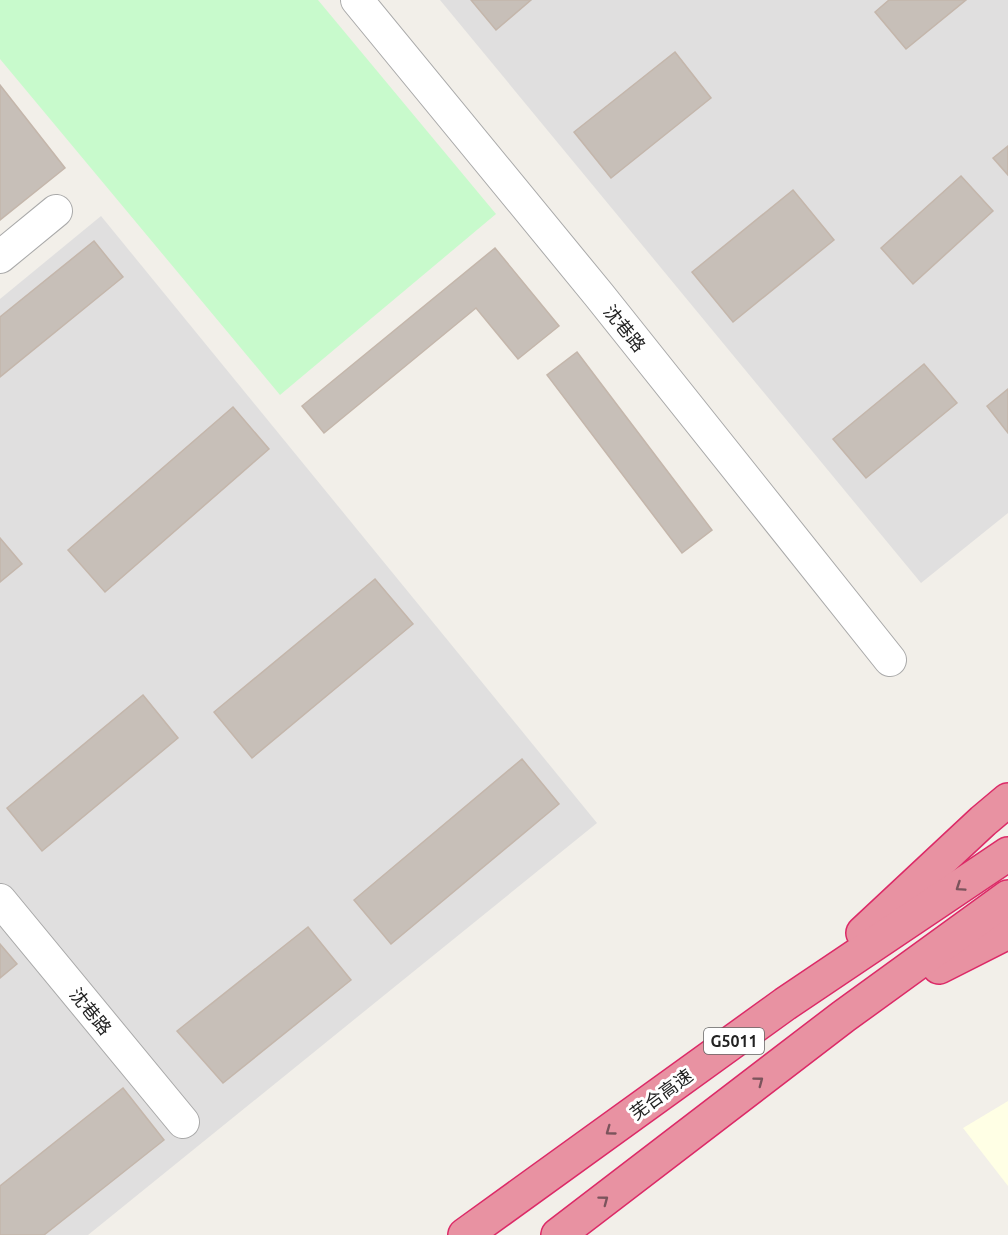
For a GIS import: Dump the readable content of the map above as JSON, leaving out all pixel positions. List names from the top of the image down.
{
  "streets": {
    "highway": ["G5011", "芜合高速"],
    "street": ["沈巷路"]
  }
}
